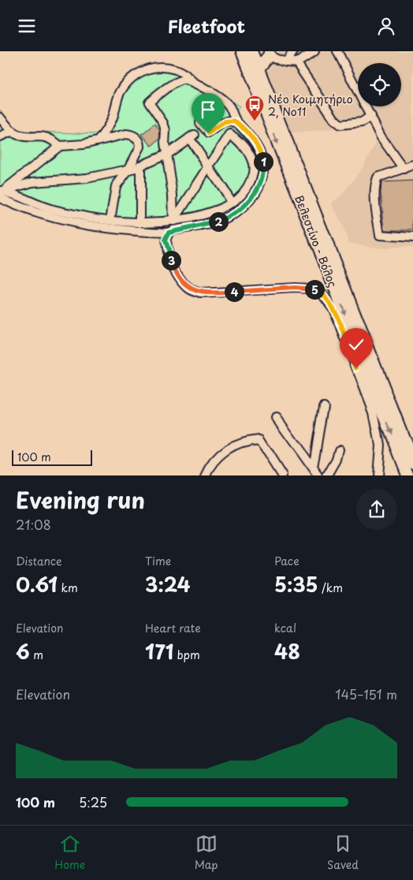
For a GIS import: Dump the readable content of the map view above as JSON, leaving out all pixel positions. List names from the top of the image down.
{
  "streets": {
    "highway": ["Βελεστίνο - Βόλος"]
  },
  "places": {
    "bus stop": ["Νέο Κοιμητήριο 2, Νο11"]
  },
  "scale_bar": "100 m",
  "page": {
    "header": "Fleetfoot",
    "pins": [
      "1",
      "2",
      "3",
      "5",
      "4"
    ],
    "scale": "100 m",
    "heading": ["Evening run", "21:08"],
    "stats": [
      ["Distance", "0.61 km"],
      ["Time", "3:24"],
      ["Pace", "5:35 /km"],
      ["Elevation", "6 m"],
      ["Heart rate", "171 bpm"],
      ["kcal", "48"]
    ],
    "chart": ["Elevation", "145–151 m"],
    "list": [
      {
        "name": "100 m",
        "note": "5:25"
      }
    ],
    "tabs": ["Home", "Map", "Saved"]
  }
}
